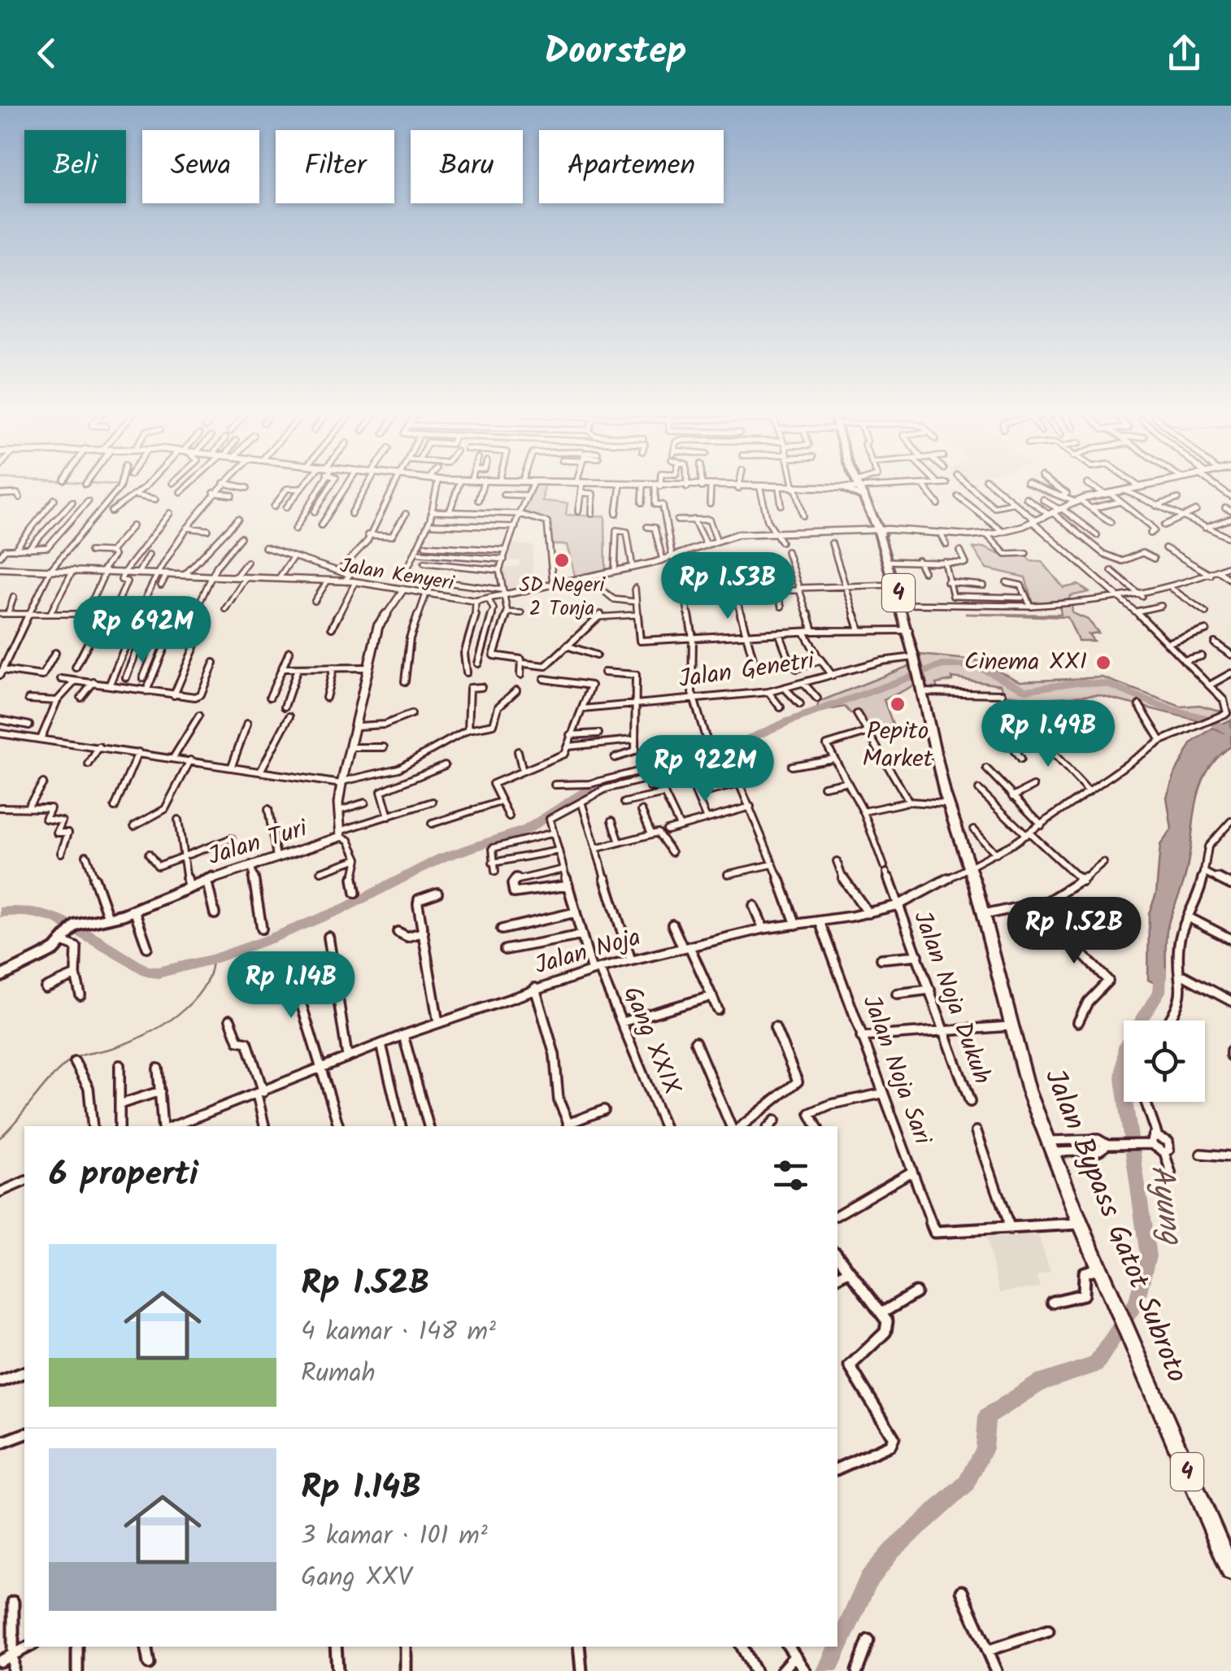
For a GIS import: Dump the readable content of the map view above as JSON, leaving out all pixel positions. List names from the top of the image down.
{
  "streets": {
    "highway": ["4", "Jalan Bypass Gatot Subroto"],
    "street": [
      "Jalan Kenyeri",
      "Jalan Genetri",
      "Jalan Turi",
      "Jalan Noja",
      "Jalan Noja Dukuh",
      "Gang XXIX",
      "Jalan Noja Sari"
    ]
  },
  "crossings": [
    ["Jalan Kenyeri", "Jalan Turi"],
    ["Jalan Kenyeri", "Jalan Bypass Gatot Subroto"],
    ["Jalan Genetri", "Jalan Bypass Gatot Subroto"],
    ["Jalan Noja", "Jalan Noja Dukuh"],
    ["Jalan Noja", "Gang XXIX"],
    ["Jalan Noja", "Jalan Noja Sari"],
    ["Jalan Noja", "Jalan Bypass Gatot Subroto"]
  ],
  "water": ["Ayung"],
  "places": ["SD Negeri 2 Tonja", "Cinema XXI", "Pepito Market"],
  "page": {
    "header": "Doorstep",
    "chip": [
      "Beli",
      "Sewa",
      "Filter",
      "Baru",
      "Apartemen"
    ],
    "price": [
      "Rp 1.53B",
      "Rp 692M",
      "Rp 1.49B",
      "Rp 922M",
      "Rp 1.52B",
      "Rp 1.14B"
    ],
    "heading": "6 properti",
    "list": [
      {
        "name": "Rp 1.52B",
        "note": "4 kamar · 148 m² · Rumah"
      },
      {
        "name": "Rp 1.14B",
        "note": "3 kamar · 101 m² · Gang XXV"
      }
    ]
  }
}
